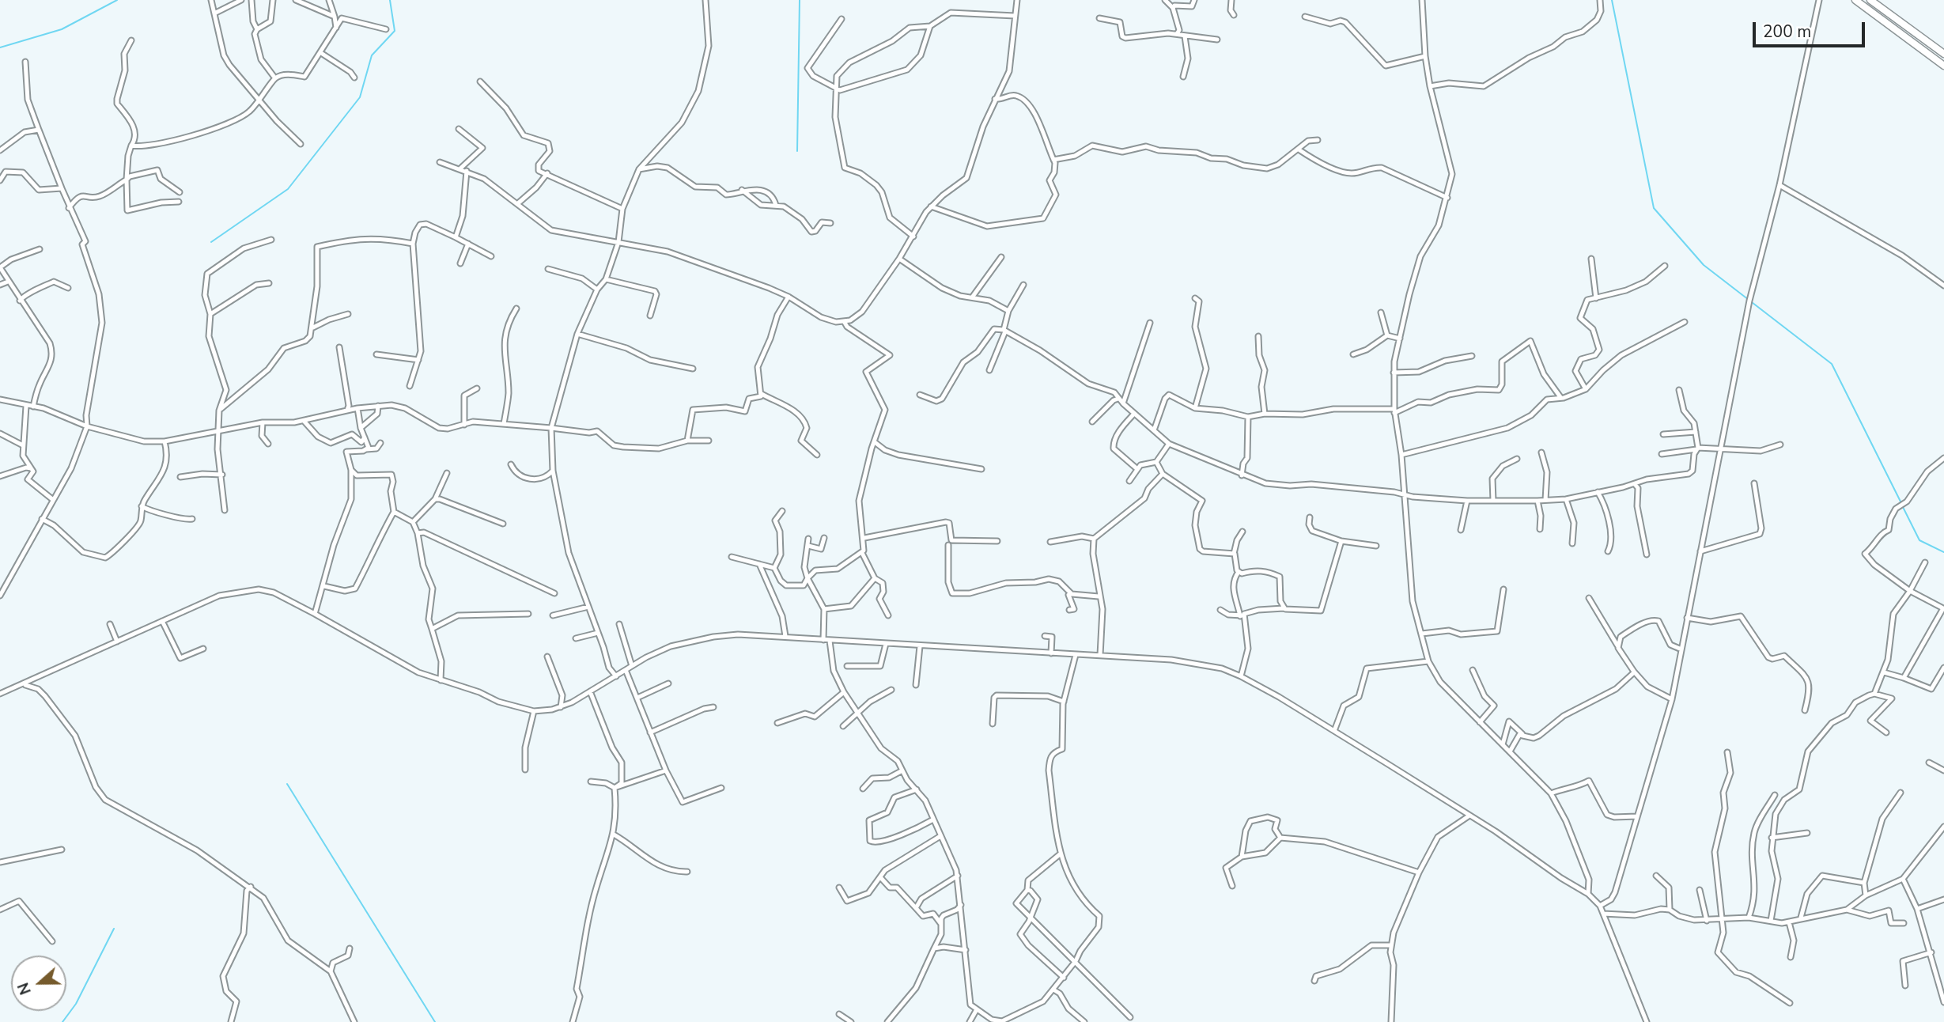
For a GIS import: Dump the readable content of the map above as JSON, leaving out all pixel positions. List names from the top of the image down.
{
  "scale_bar": "200 m",
  "north": "left"
}
